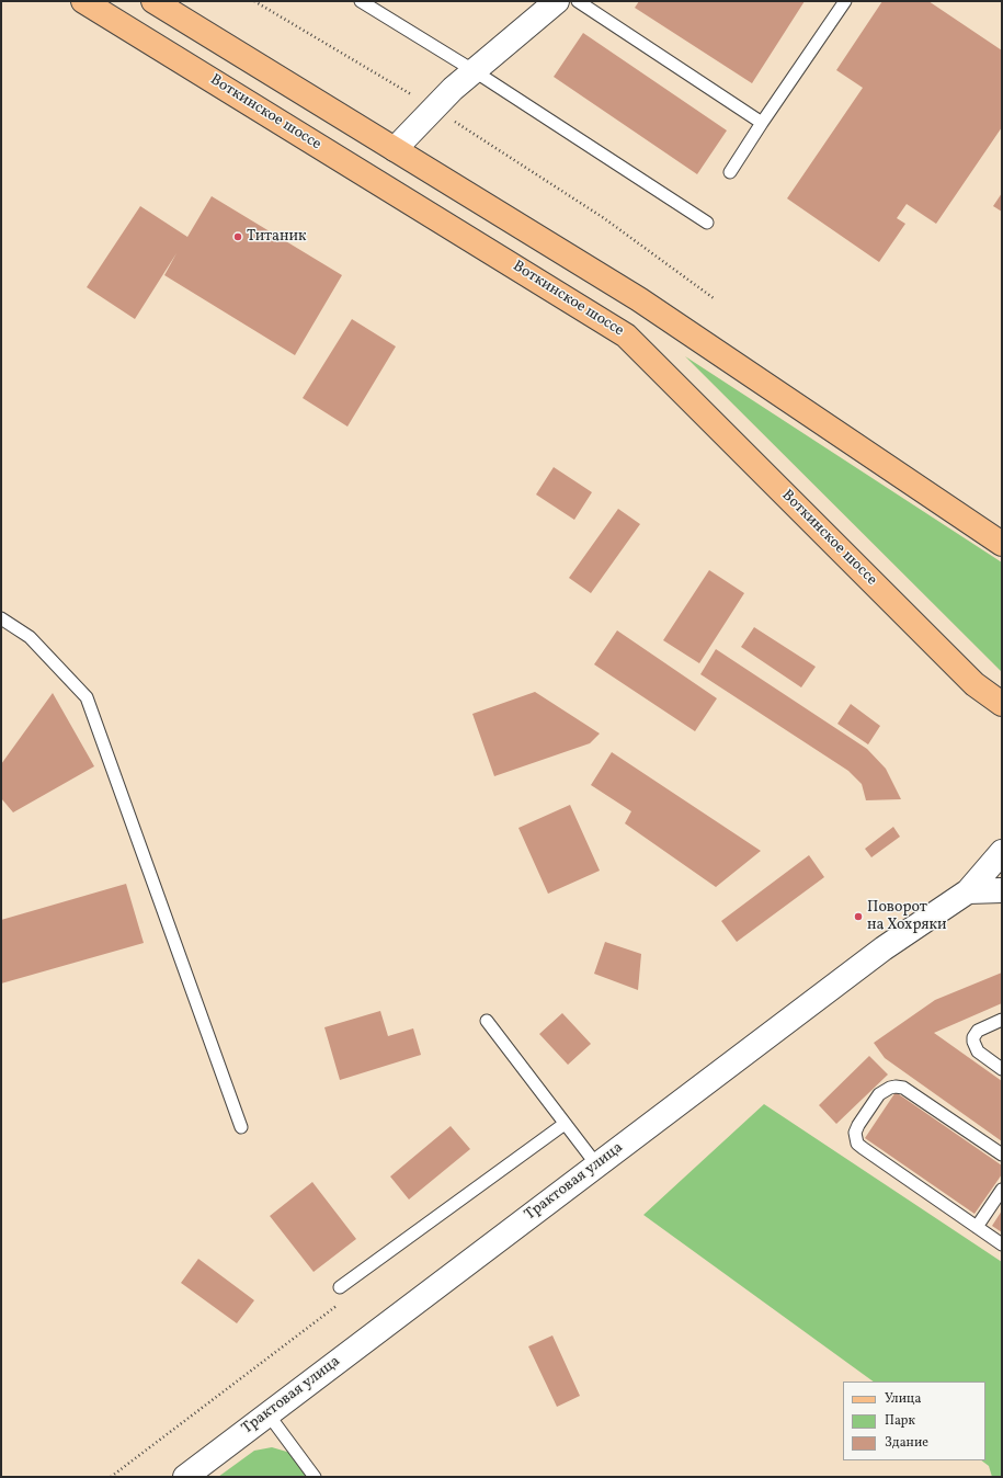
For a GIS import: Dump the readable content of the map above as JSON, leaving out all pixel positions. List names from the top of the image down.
{
  "streets": {
    "main road": ["Воткинское шоссе"],
    "street": ["Трактовая улица"]
  },
  "places": ["Титаник", "Поворот на Хохряки"],
  "legend": ["Улица", "Парк", "Здание"]
}
